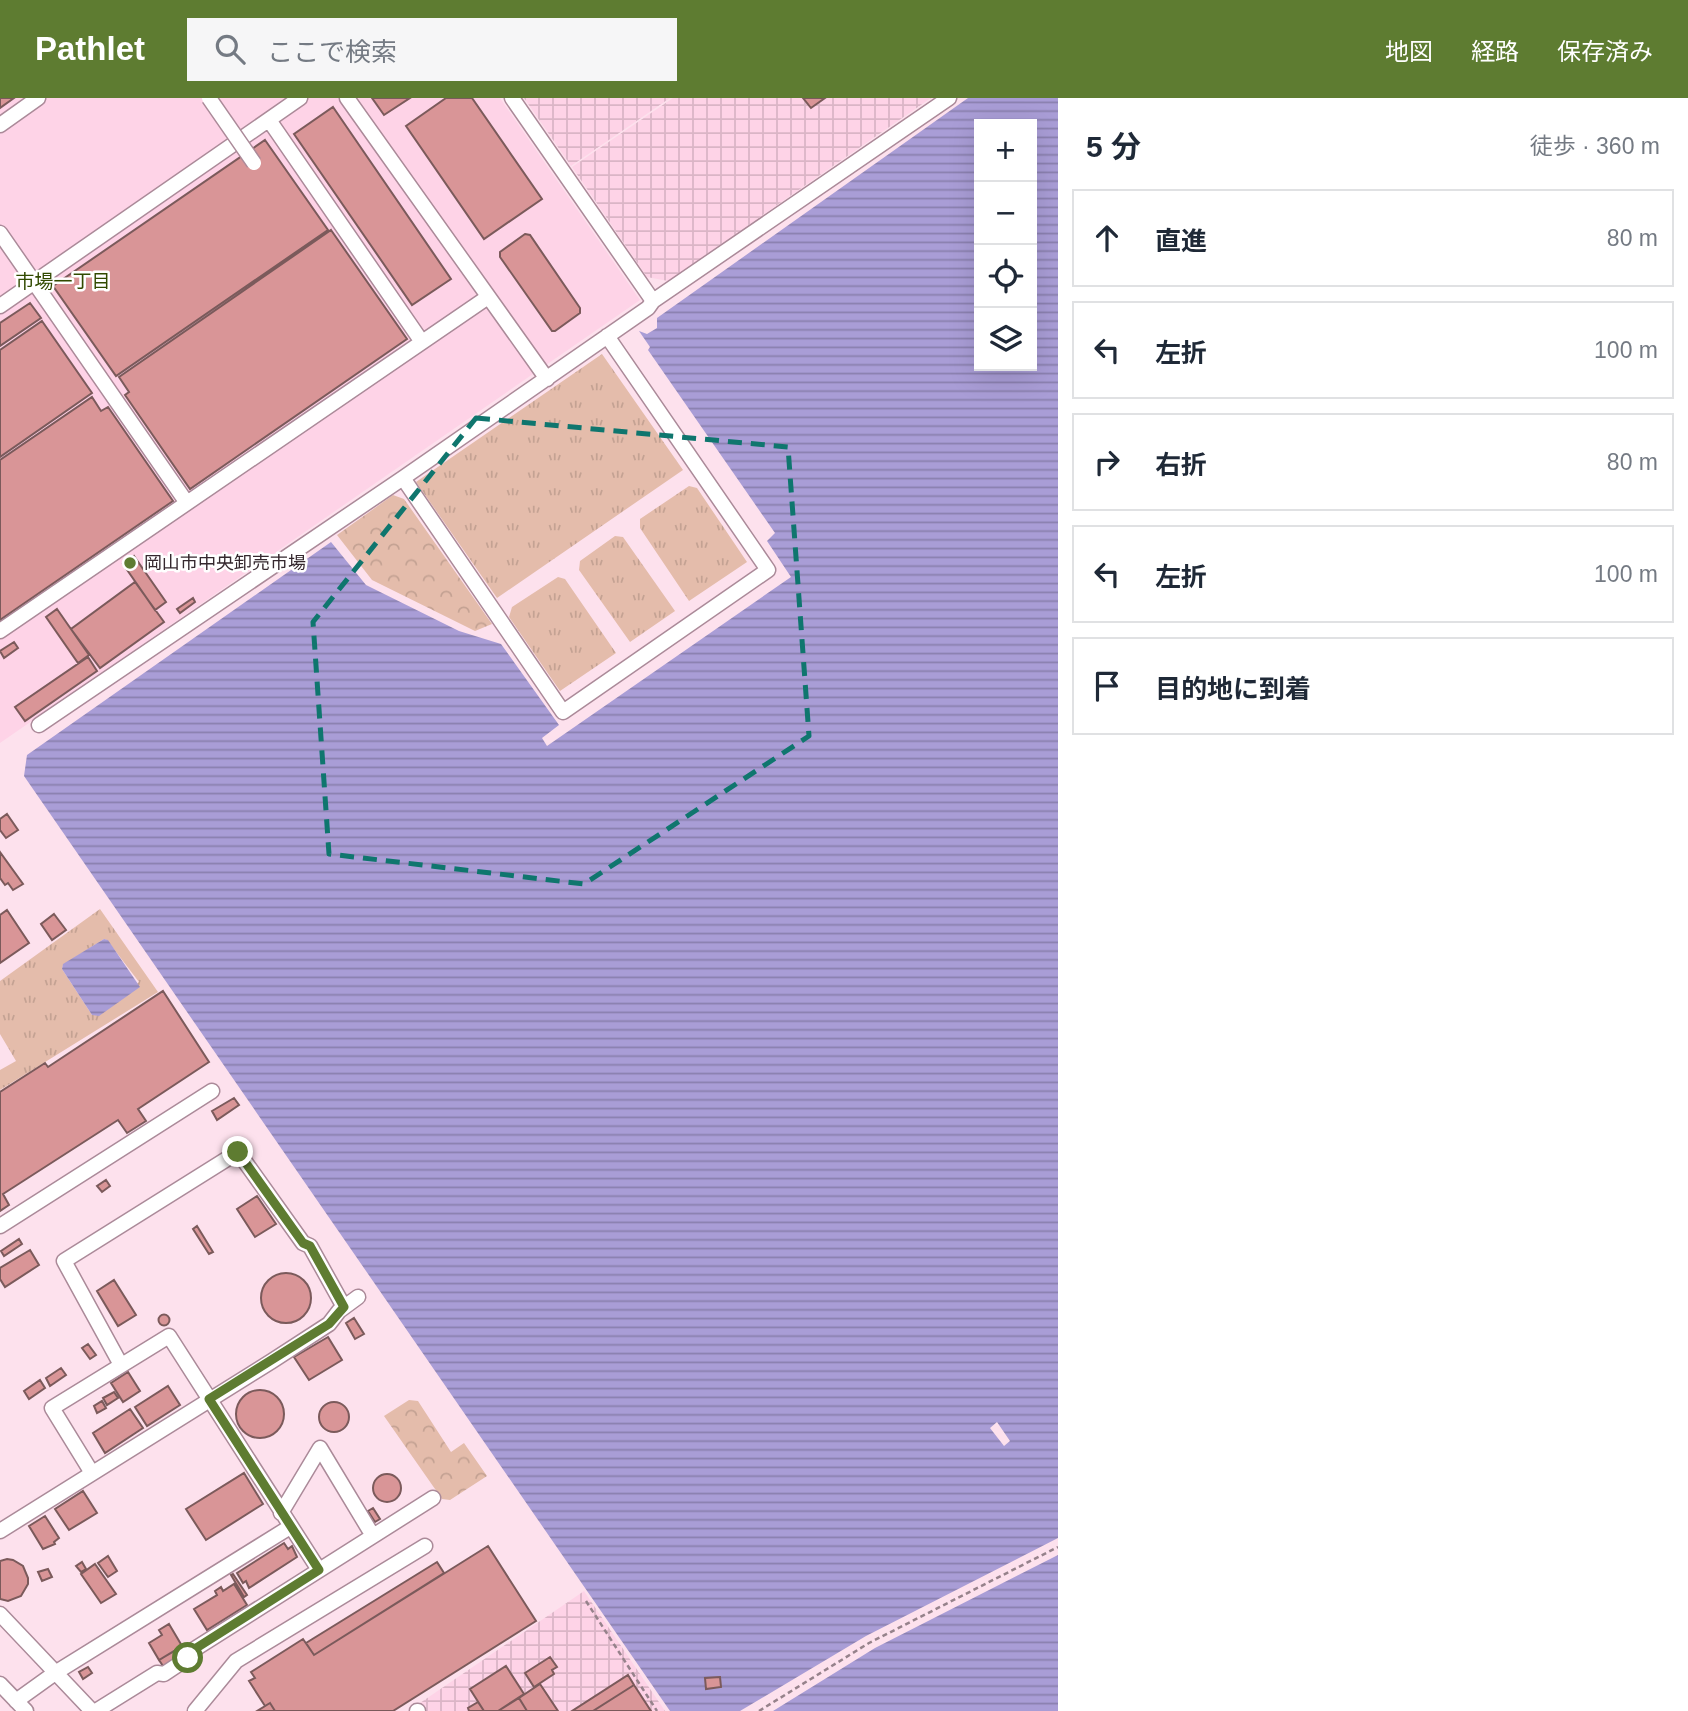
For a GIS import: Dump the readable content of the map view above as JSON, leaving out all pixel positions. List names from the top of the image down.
{
  "districts": ["市場一丁目"],
  "places": ["岡山市中央卸売市場"],
  "page": {
    "header": "Pathlet",
    "search": "ここで検索",
    "nav": ["地図", "経路", "保存済み"],
    "heading": ["5 分", "徒歩 · 360 m"],
    "map_buttons": ["+", "−"],
    "list": [
      ["直進", "80 m"],
      ["左折", "100 m"],
      ["右折", "80 m"],
      ["左折", "100 m"],
      "目的地に到着"
    ]
  }
}
